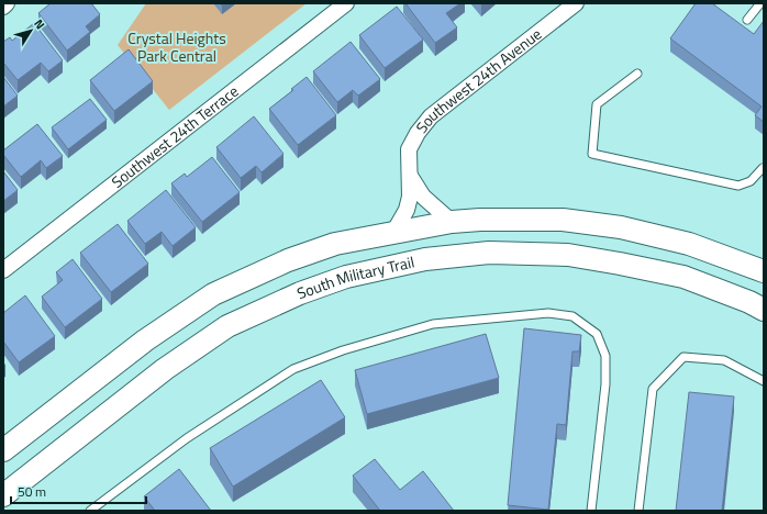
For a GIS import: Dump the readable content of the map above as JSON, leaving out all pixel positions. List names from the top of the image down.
{
  "streets": {
    "street": ["Southwest 24th Avenue", "Southwest 24th Terrace", "South Military Trail"]
  },
  "parks": ["Crystal Heights Park Central"],
  "scale_bar": "50 m",
  "north": "top right"
}
